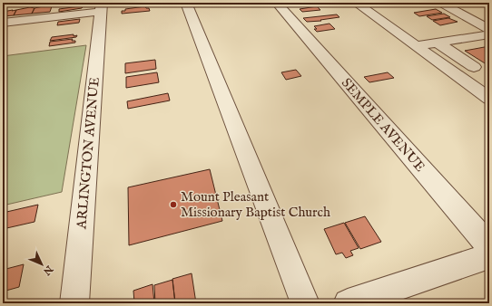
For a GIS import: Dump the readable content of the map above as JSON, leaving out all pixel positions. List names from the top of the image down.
{
  "streets": {
    "street": ["SEMPLE AVENUE", "ARLINGTON AVENUE"]
  },
  "places": ["Mount Pleasant Missionary Baptist Church"],
  "north": "bottom right"
}
